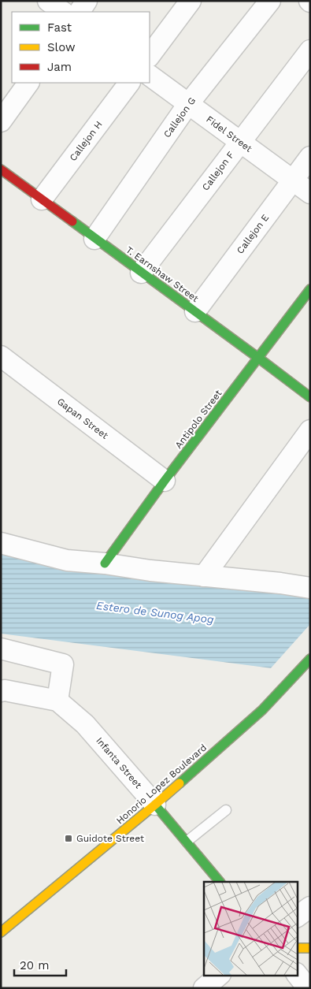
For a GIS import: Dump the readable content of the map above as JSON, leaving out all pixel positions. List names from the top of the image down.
{
  "streets": {
    "street": [
      "Callejon G",
      "Fidel Street",
      "Callejon H",
      "Callejon F",
      "Callejon E",
      "T. Earnshaw Street",
      "Gapan Street",
      "Antipolo Street",
      "Infanta Street",
      "Honorio Lopez Boulevard"
    ]
  },
  "crossings": [
    ["Callejon G", "Fidel Street"],
    ["Callejon G", "T. Earnshaw Street"],
    ["Fidel Street", "Callejon F"],
    ["Fidel Street", "Callejon E"],
    ["Callejon H", "T. Earnshaw Street"],
    ["Callejon F", "T. Earnshaw Street"],
    ["Callejon E", "T. Earnshaw Street"],
    ["T. Earnshaw Street", "Antipolo Street"],
    ["Gapan Street", "Antipolo Street"],
    ["Infanta Street", "Honorio Lopez Boulevard"]
  ],
  "water": ["Estero de Sunog Apog"],
  "places": {
    "transit": ["Guidote Street"]
  },
  "legend": ["Fast", "Slow", "Jam"],
  "scale_bar": "20 m"
}
